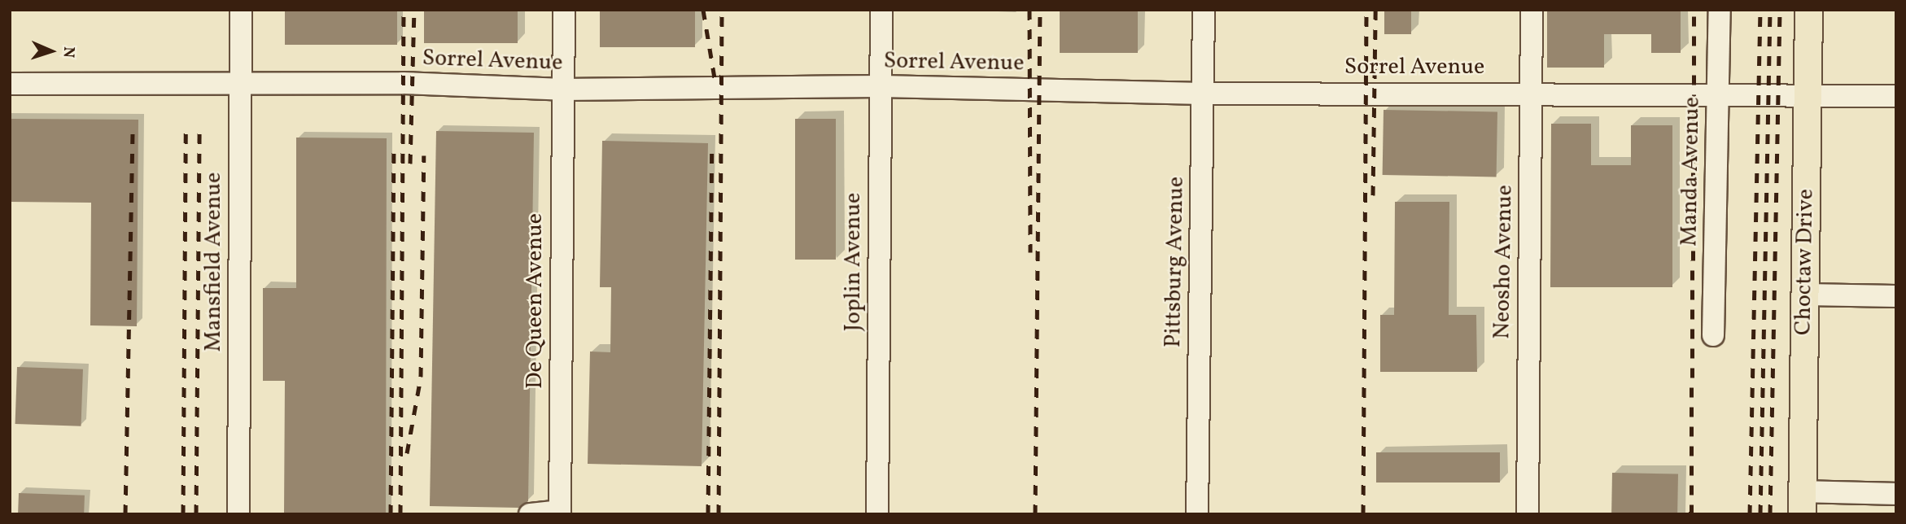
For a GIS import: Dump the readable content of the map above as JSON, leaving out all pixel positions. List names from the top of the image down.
{
  "streets": {
    "main road": ["Choctaw Drive"],
    "street": [
      "Sorrel Avenue",
      "Manda Avenue",
      "Mansfield Avenue",
      "Joplin Avenue",
      "Pittsburg Avenue",
      "Neosho Avenue",
      "De Queen Avenue"
    ]
  },
  "crossings": [
    ["Sorrel Avenue", "Manda Avenue"],
    ["Sorrel Avenue", "Mansfield Avenue"],
    ["Sorrel Avenue", "Joplin Avenue"],
    ["Sorrel Avenue", "Pittsburg Avenue"],
    ["Sorrel Avenue", "Neosho Avenue"],
    ["Sorrel Avenue", "Choctaw Drive"],
    ["Sorrel Avenue", "De Queen Avenue"]
  ],
  "north": "right"
}
